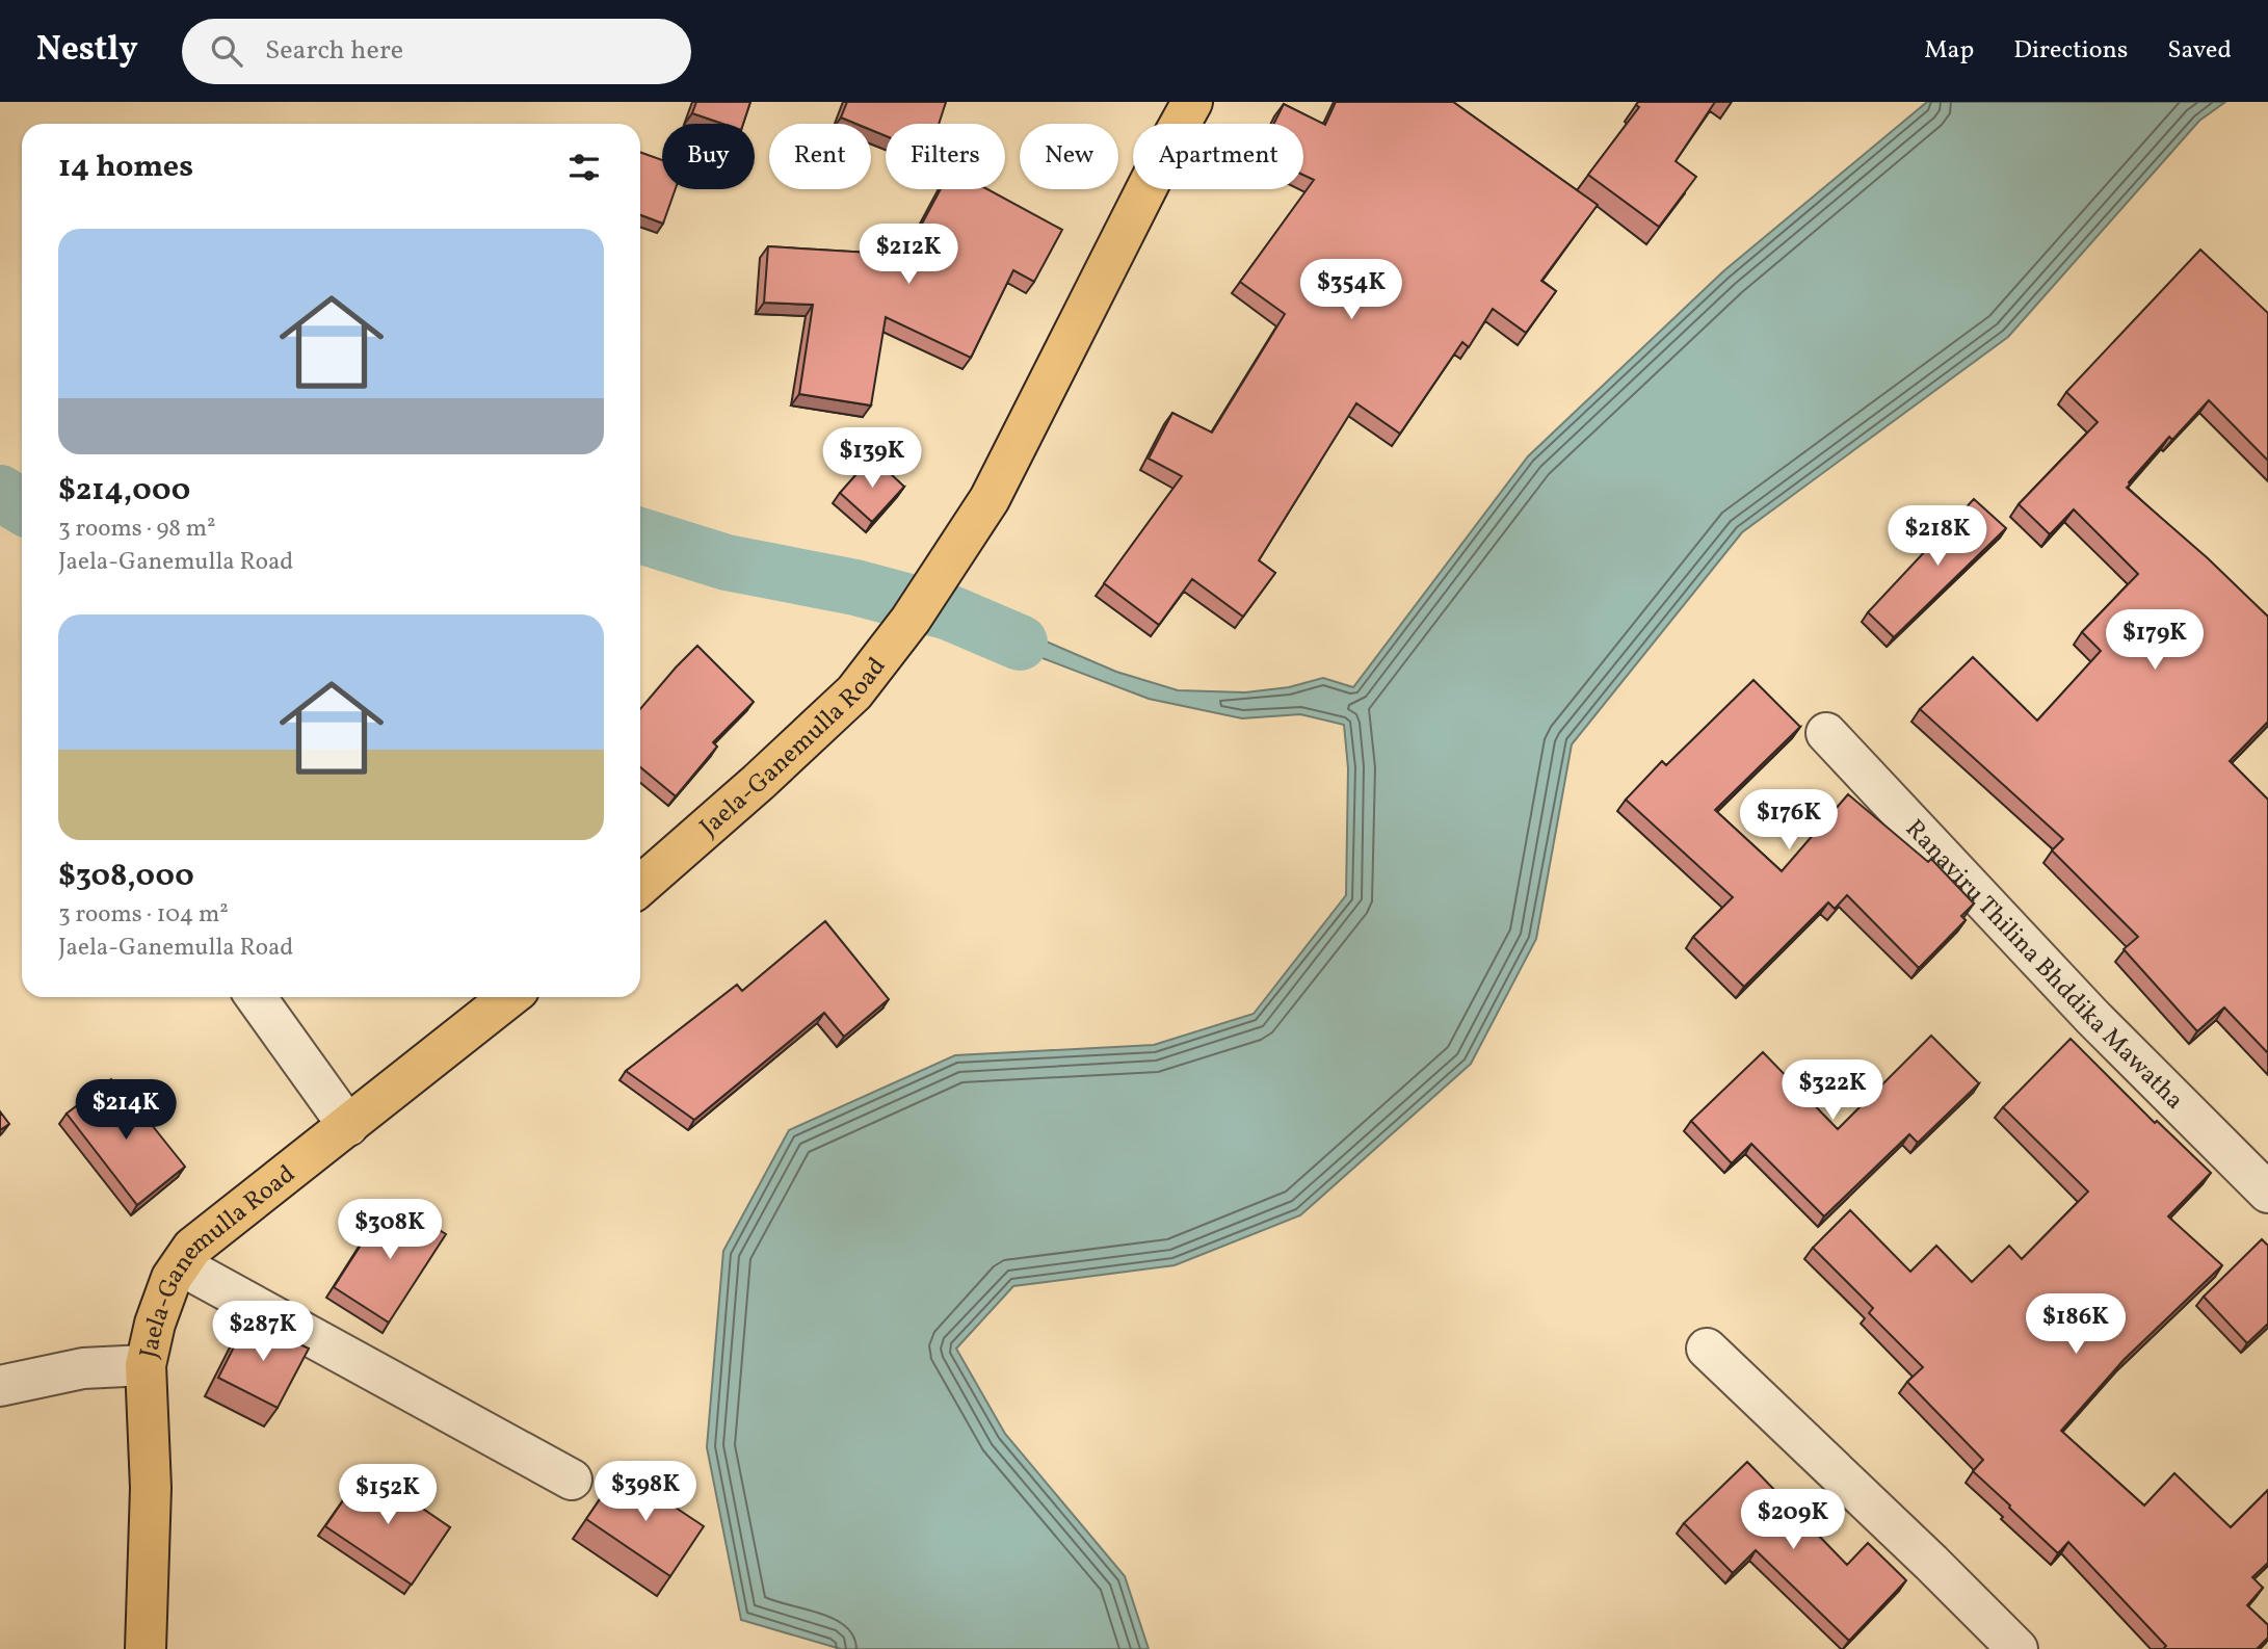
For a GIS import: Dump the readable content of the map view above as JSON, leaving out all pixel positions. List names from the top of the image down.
{
  "streets": {
    "main road": ["Jaela-Ganemulla Road"],
    "street": ["Ranaviru Thilina Bhddika Mawatha"]
  },
  "page": {
    "header": "Nestly",
    "search": "Search here",
    "nav": ["Map", "Directions", "Saved"],
    "chip": [
      "Buy",
      "Rent",
      "Filters",
      "New",
      "Apartment"
    ],
    "heading": "14 homes",
    "list": [
      {
        "name": "$214,000",
        "note": "3 rooms · 98 m² · Jaela-Ganemulla Road"
      },
      {
        "name": "$308,000",
        "note": "3 rooms · 104 m² · Jaela-Ganemulla Road"
      }
    ],
    "price": [
      "$212K",
      "$354K",
      "$139K",
      "$218K",
      "$179K",
      "$176K",
      "$322K",
      "$214K",
      "$308K",
      "$186K",
      "$287K",
      "$398K",
      "$152K",
      "$209K"
    ]
  }
}
